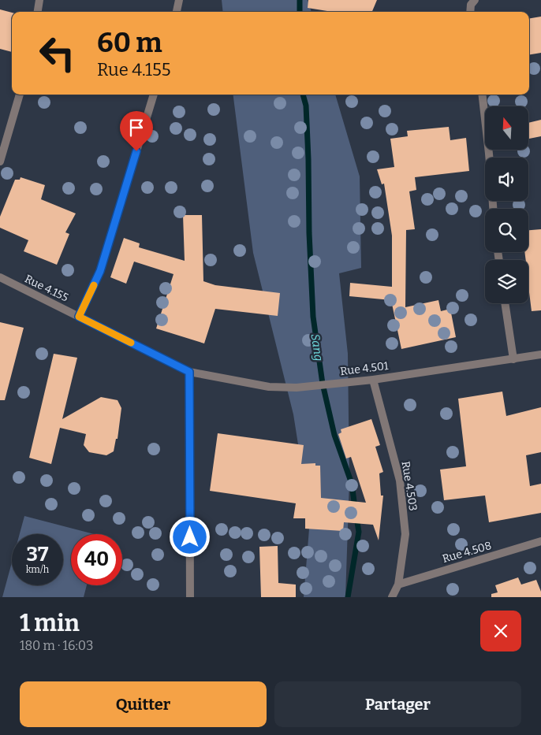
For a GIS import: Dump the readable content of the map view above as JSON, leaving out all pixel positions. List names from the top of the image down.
{
  "streets": {
    "street": [
      "Rue 4.155",
      "Rue 4.501",
      "Rue 4.503",
      "Rue 4.508"
    ]
  },
  "crossings": [
    ["Rue 4.155", "Rue 4.501"],
    ["Rue 4.501", "Rue 4.503"],
    ["Rue 4.503", "Rue 4.508"]
  ],
  "water": ["Sang"],
  "north": "top",
  "page": {
    "turn": ["60 m", "Rue 4.155"],
    "speed": "37 km/h",
    "limit": "40",
    "heading": ["1 min", "180 m · 16:03"],
    "buttons": ["Quitter", "Partager"]
  }
}
